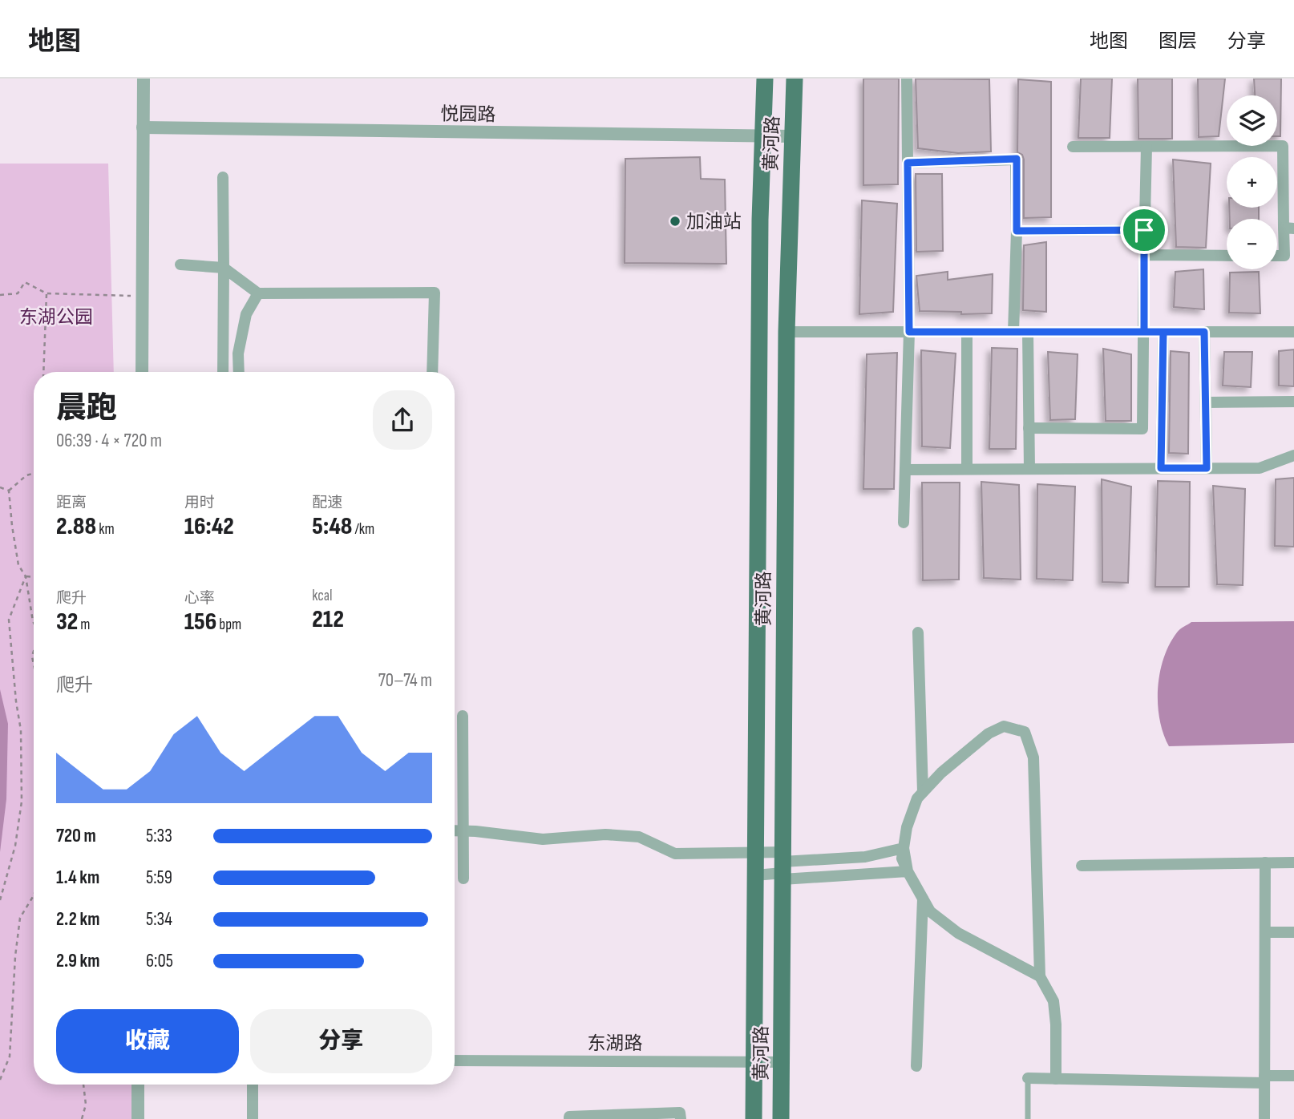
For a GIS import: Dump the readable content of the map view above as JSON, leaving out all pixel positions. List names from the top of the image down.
{
  "streets": {
    "main road": ["黄河路"],
    "street": ["悦园路", "东湖路"]
  },
  "crossings": [
    ["悦园路", "黄河路"],
    ["黄河路", "东湖路"]
  ],
  "parks": ["东湖公园"],
  "places": ["加油站"],
  "page": {
    "header": "地图",
    "nav": ["地图", "图层", "分享"],
    "map_buttons": ["+", "−"],
    "heading": ["晨跑", "06:39 · 4 × 720 m"],
    "stats": [
      ["距离", "2.88 km"],
      ["用时", "16:42"],
      ["配速", "5:48 /km"],
      ["爬升", "32 m"],
      ["心率", "156 bpm"],
      ["kcal", "212"]
    ],
    "chart": ["爬升", "70–74 m"],
    "list": [
      {
        "name": "720 m",
        "note": "5:33"
      },
      {
        "name": "1.4 km",
        "note": "5:59"
      },
      {
        "name": "2.2 km",
        "note": "5:34"
      },
      {
        "name": "2.9 km",
        "note": "6:05"
      }
    ],
    "buttons": ["收藏", "分享"]
  }
}
